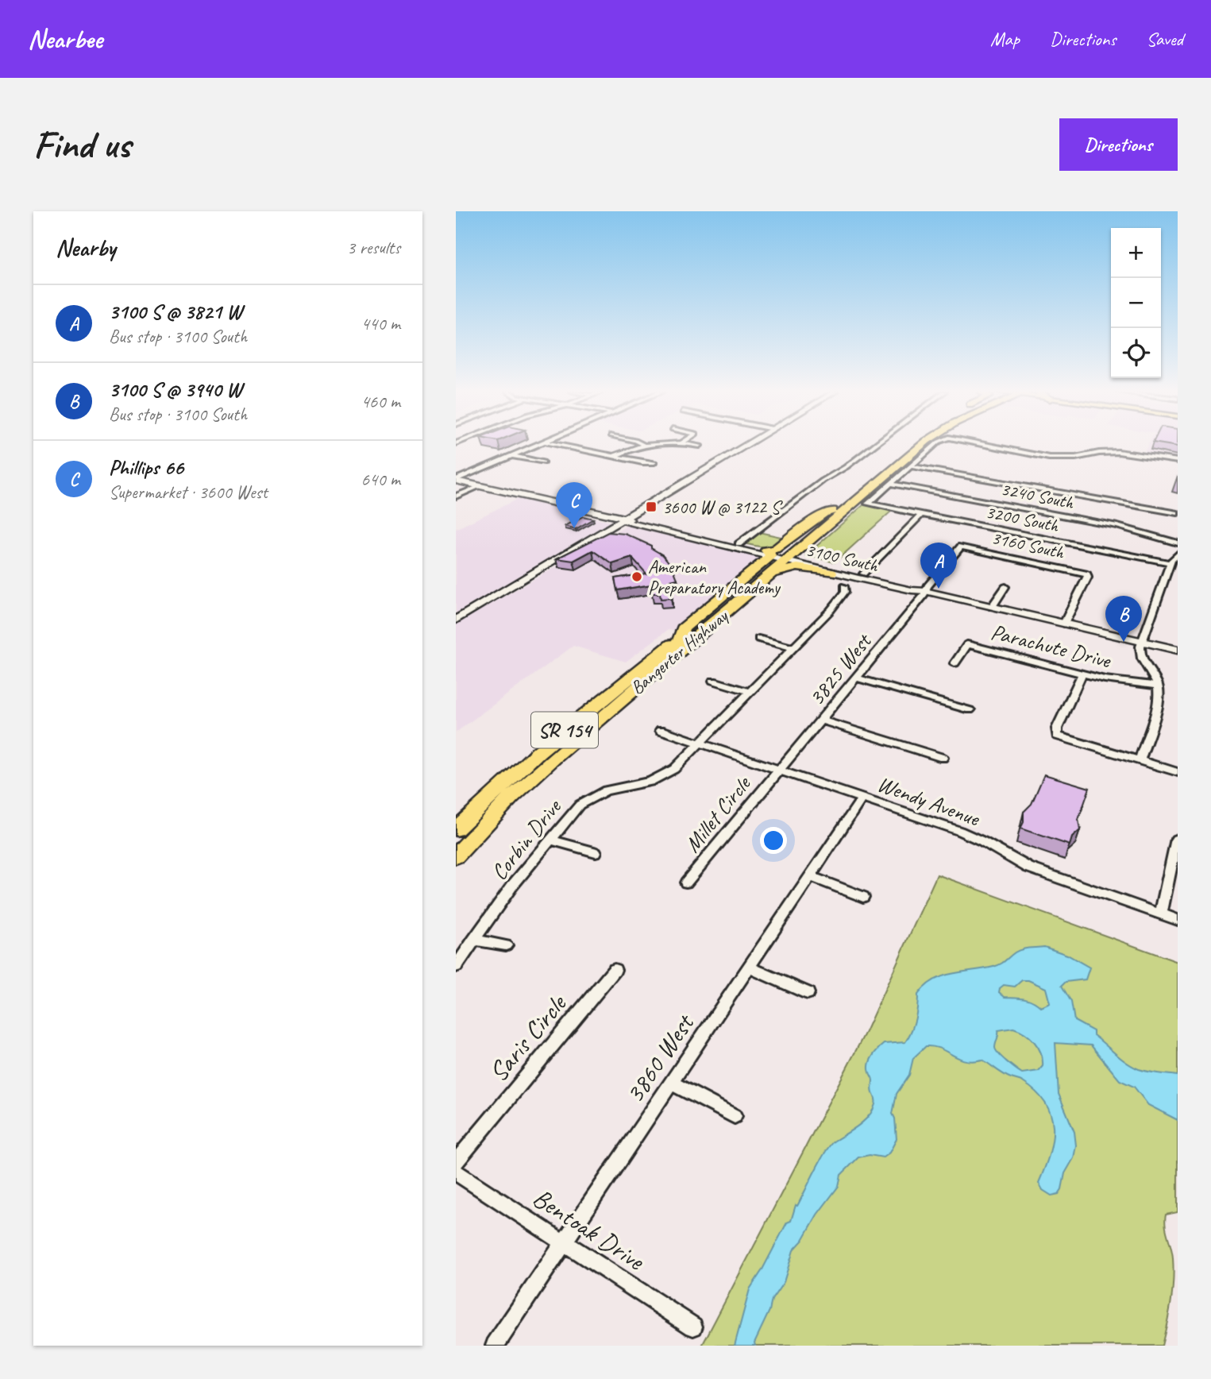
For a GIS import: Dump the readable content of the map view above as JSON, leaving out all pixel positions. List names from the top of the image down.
{
  "streets": {
    "highway": ["Bangerter Highway", "SR 154"],
    "main road": ["3100 South"],
    "street": [
      "3240 South",
      "3200 South",
      "3160 South",
      "Parachute Drive",
      "3825 West",
      "Wendy Avenue",
      "Millet Circle",
      "Corbin Drive",
      "Saris Circle",
      "3860 West",
      "Bentoak Drive"
    ]
  },
  "crossings": [
    ["3200 South", "Bangerter Highway"],
    ["3160 South", "3100 South"],
    ["3160 South", "3825 West"],
    ["3100 South", "Bangerter Highway"],
    ["3100 South", "3825 West"],
    ["3825 West", "Wendy Avenue"],
    ["3825 West", "Millet Circle"],
    ["Wendy Avenue", "Millet Circle"],
    ["Wendy Avenue", "Corbin Drive"],
    ["Wendy Avenue", "3860 West"],
    ["3860 West", "Bentoak Drive"]
  ],
  "places": {
    "transit": ["3600 W @ 3122 S"],
    "other": ["American Preparatory Academy"]
  },
  "page": {
    "header": "Nearbee",
    "nav": ["Map", "Directions", "Saved"],
    "buttons": "Directions",
    "title": "Find us",
    "heading": ["Nearby", "3 results"],
    "map_buttons": ["+", "−"],
    "list": [
      {
        "mark": "A",
        "name": "3100 S @ 3821 W",
        "note": "Bus stop · 3100 South",
        "value": "440 m"
      },
      {
        "mark": "B",
        "name": "3100 S @ 3940 W",
        "note": "Bus stop · 3100 South",
        "value": "460 m"
      },
      {
        "mark": "C",
        "name": "Phillips 66",
        "note": "Supermarket · 3600 West",
        "value": "640 m"
      }
    ],
    "pins": ["C", "A", "B"]
  }
}
